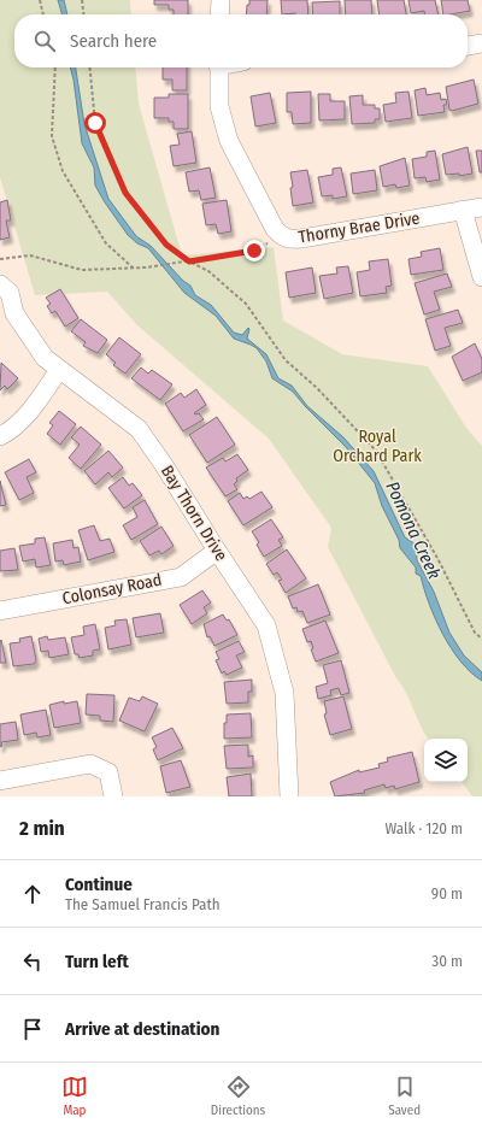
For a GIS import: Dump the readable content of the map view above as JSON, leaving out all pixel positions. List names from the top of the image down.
{
  "streets": {
    "street": ["Thorny Brae Drive", "Bay Thorn Drive", "Colonsay Road"]
  },
  "crossings": [
    ["Bay Thorn Drive", "Colonsay Road"]
  ],
  "water": ["Pomona Creek"],
  "parks": ["Royal Orchard Park"],
  "page": {
    "search": "Search here",
    "heading": ["2 min", "Walk · 120 m"],
    "list": [
      ["Continue", "The Samuel Francis Path", "90 m"],
      ["Turn left", "30 m"],
      "Arrive at destination"
    ],
    "nav": ["Map", "Directions", "Saved"]
  }
}
